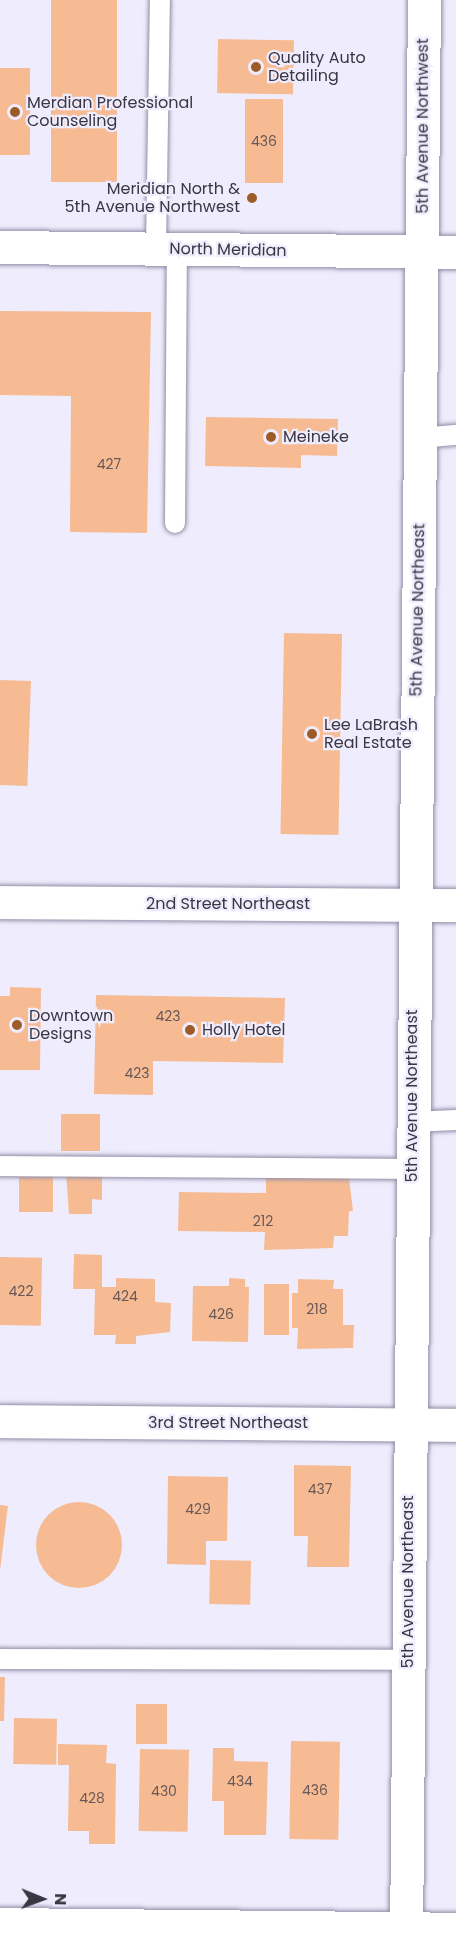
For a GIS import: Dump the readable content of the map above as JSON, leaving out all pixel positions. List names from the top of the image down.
{
  "streets": {
    "street": [
      "5th Avenue Northwest",
      "North Meridian",
      "5th Avenue Northeast",
      "2nd Street Northeast",
      "3rd Street Northeast"
    ]
  },
  "crossings": [
    ["5th Avenue Northwest", "North Meridian"],
    ["5th Avenue Northwest", "5th Avenue Northeast"],
    ["North Meridian", "5th Avenue Northeast"],
    ["5th Avenue Northeast", "2nd Street Northeast"],
    ["5th Avenue Northeast", "3rd Street Northeast"]
  ],
  "places": [
    "Quality Auto Detailing",
    "Merdian Professional Counseling",
    "Meridian North & 5th Avenue Northwest",
    "Meineke",
    "Lee LaBrash Real Estate",
    "Downtown Designs",
    "Holly Hotel"
  ],
  "house_numbers": [
    "436",
    "427",
    "423",
    "423",
    "212",
    "422",
    "424",
    "218",
    "426",
    "437",
    "429",
    "434",
    "436",
    "430",
    "428"
  ],
  "north": "right"
}
